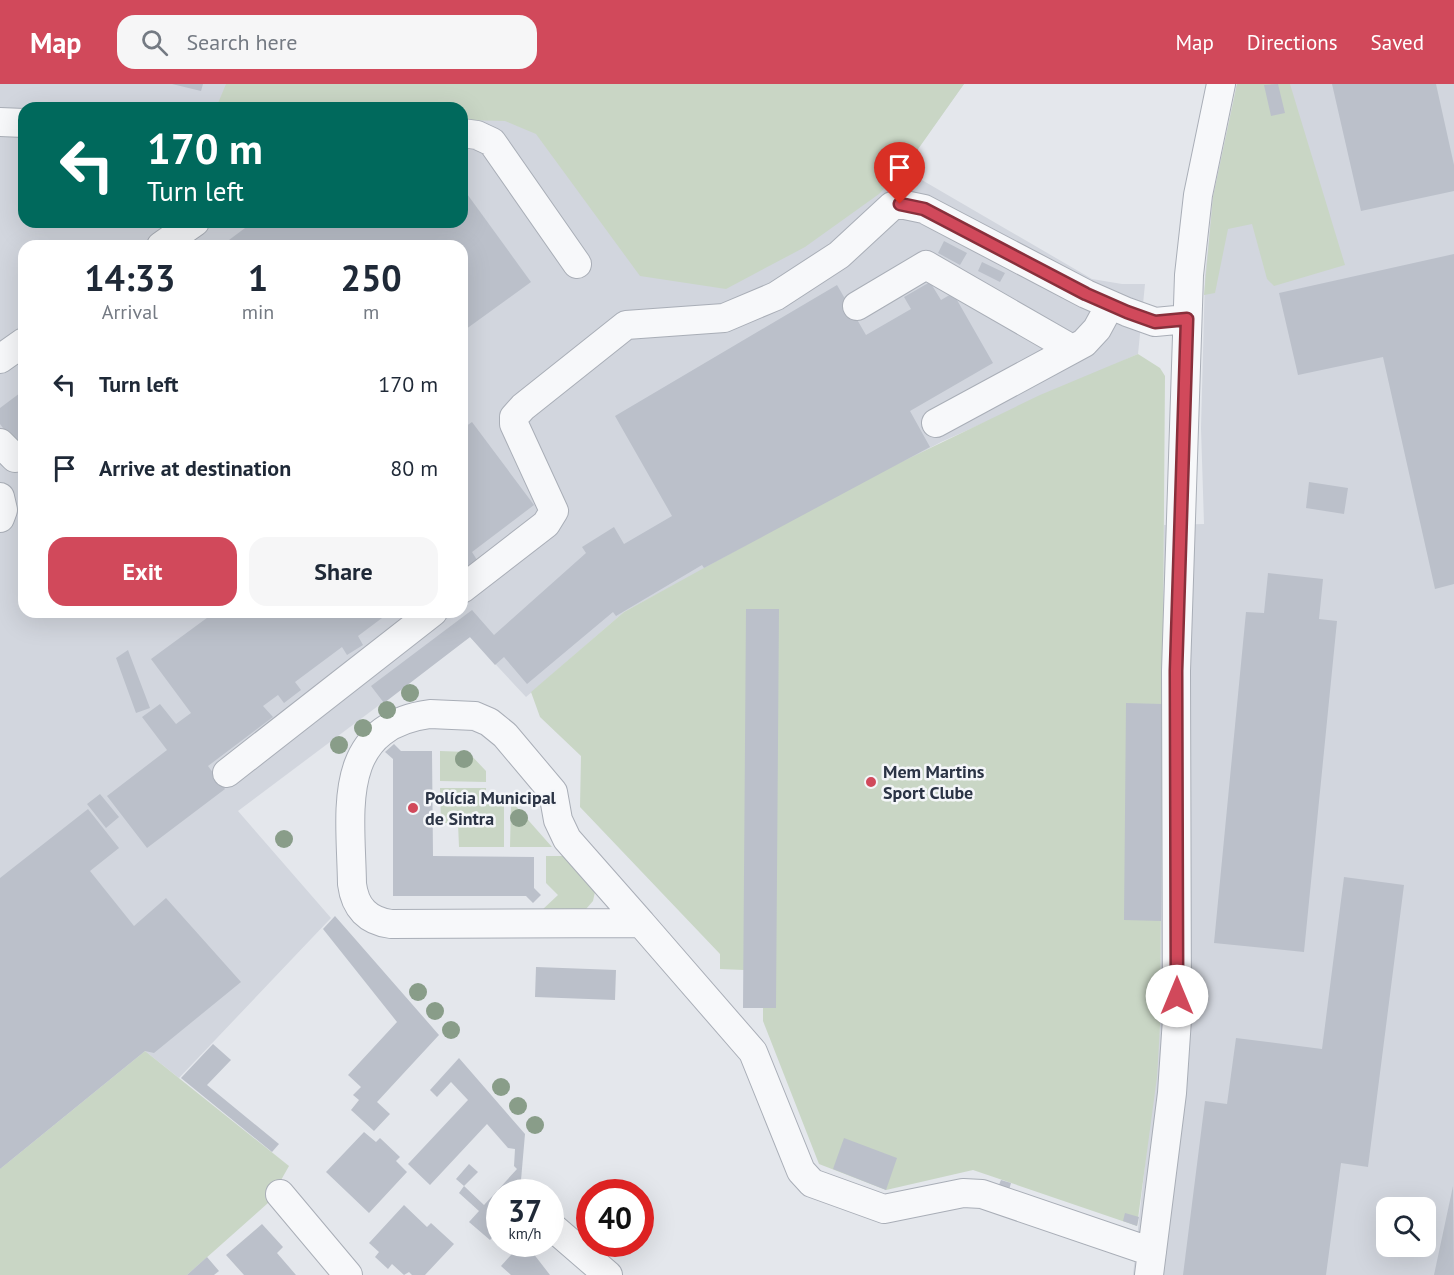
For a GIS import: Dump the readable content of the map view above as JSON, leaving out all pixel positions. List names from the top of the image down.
{
  "places": ["Mem Martins Sport Clube", "Polícia Municipal de Sintra"],
  "page": {
    "header": "Map",
    "search": "Search here",
    "nav": ["Map", "Directions", "Saved"],
    "turn": ["170 m", "Turn left"],
    "eta": [
      "14:33",
      "Arrival",
      "1",
      "min",
      "250",
      "m"
    ],
    "list": [
      {
        "name": "Turn left",
        "value": "170 m"
      },
      {
        "name": "Arrive at destination",
        "value": "80 m"
      }
    ],
    "buttons": ["Exit", "Share"],
    "speed": "37 km/h",
    "limit": "40"
  }
}
